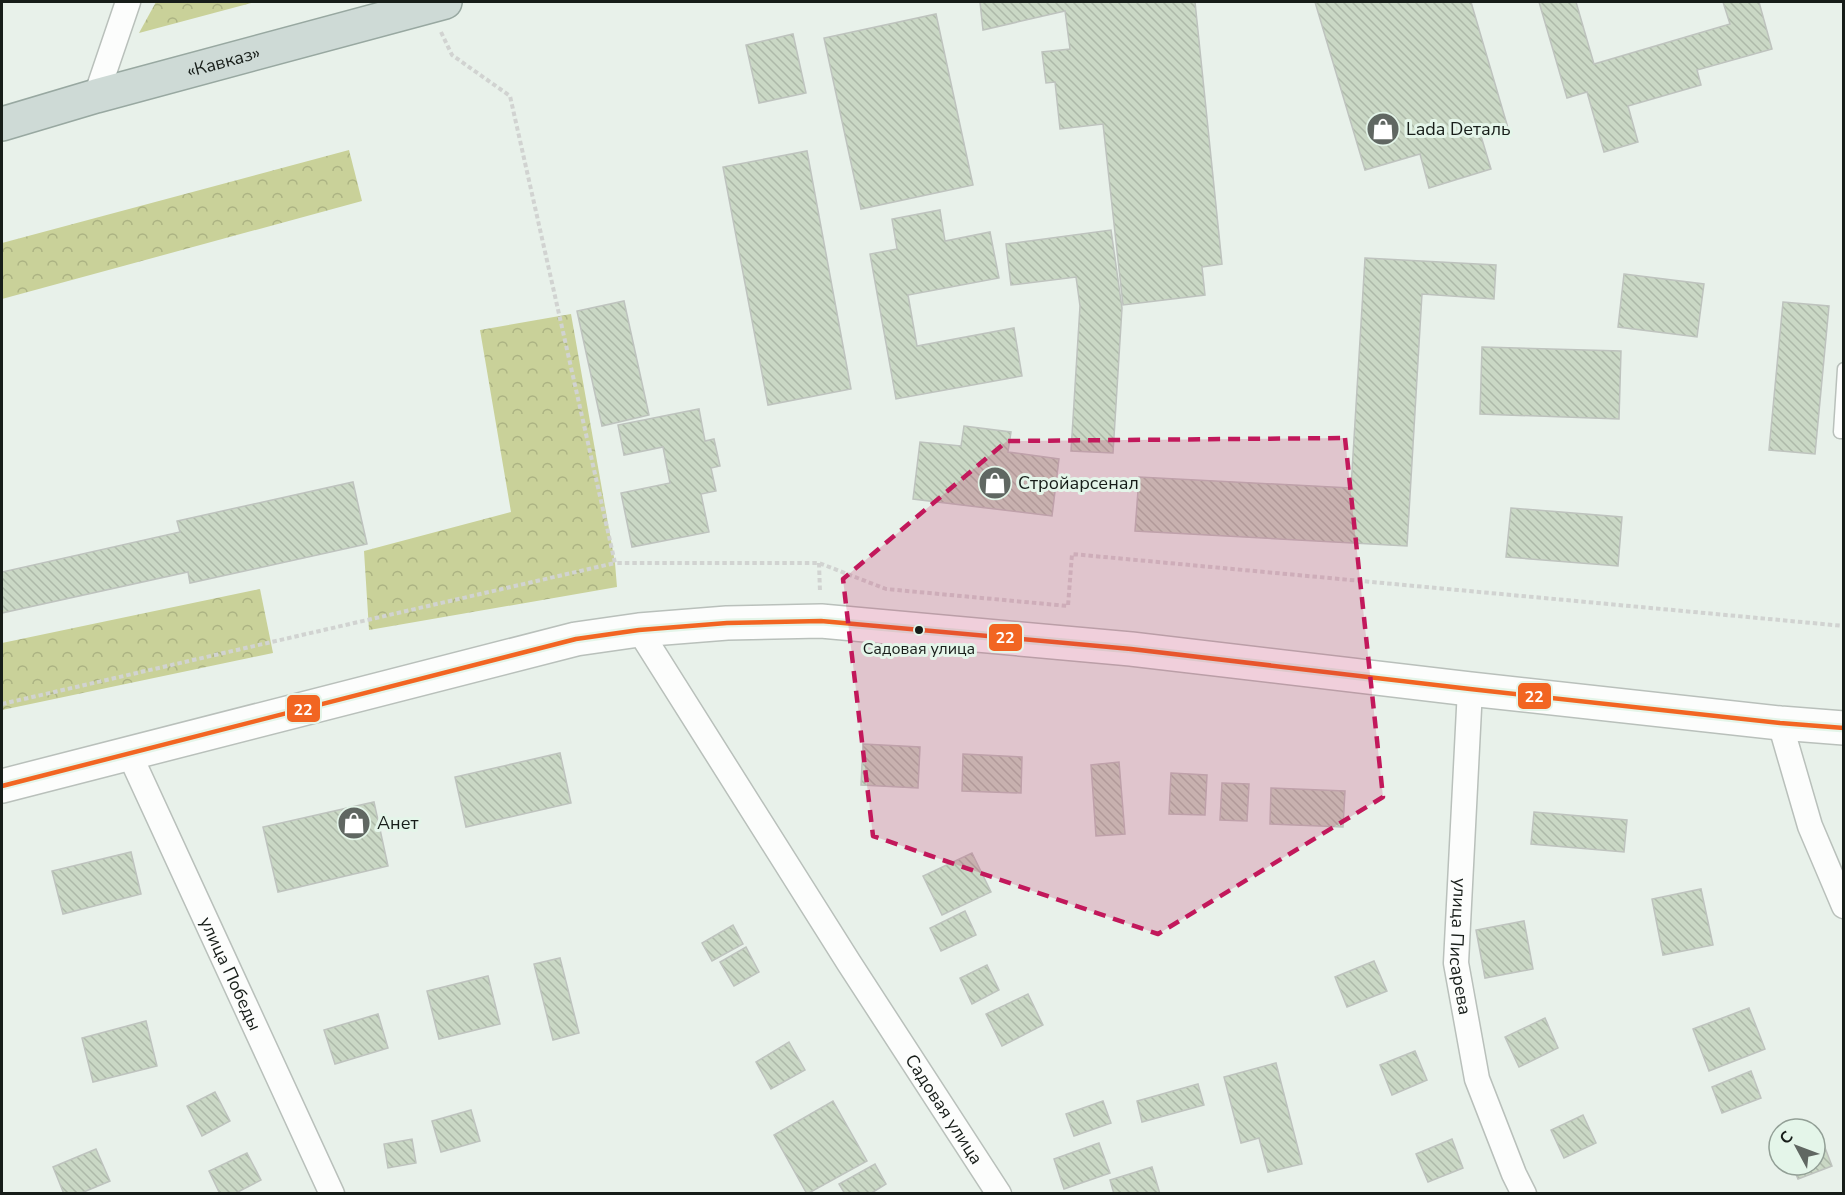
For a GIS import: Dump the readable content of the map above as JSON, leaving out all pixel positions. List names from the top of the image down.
{
  "streets": {
    "highway": ["«Кавказ»"],
    "street": ["улица Писарева", "улица Победы", "Садовая улица"]
  },
  "places": {
    "shop": ["Lada Dеталь", "Стройарсенал", "Анет"],
    "other": ["Садовая улица"]
  },
  "lines": ["transit line 22"],
  "north": "top left"
}
